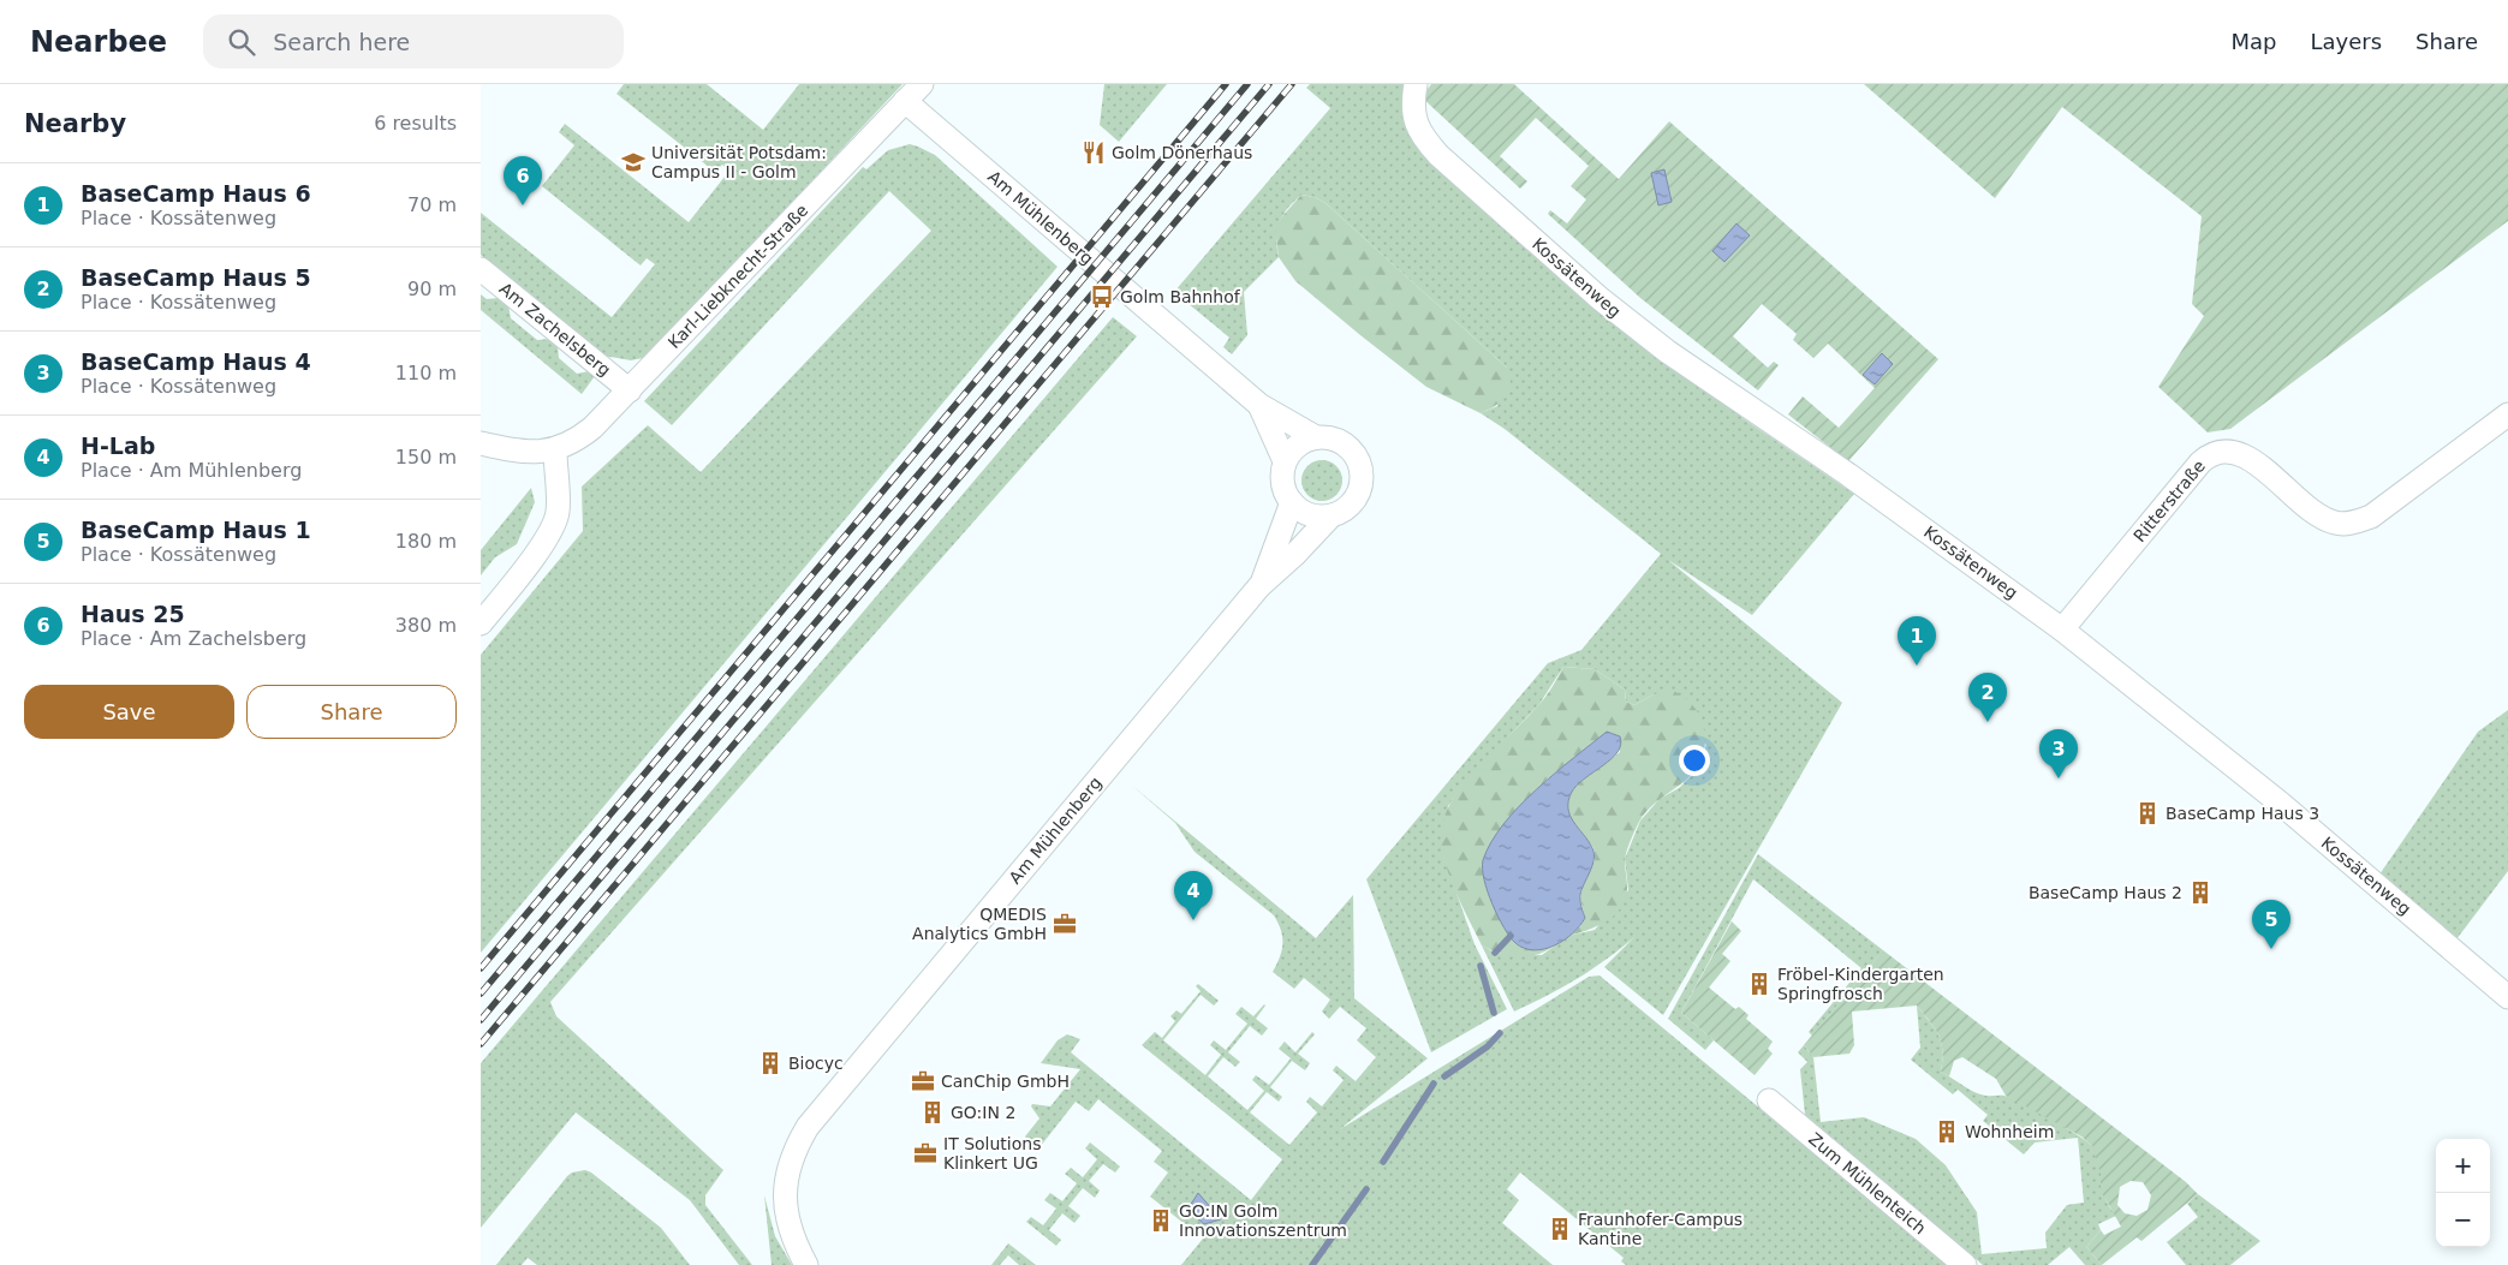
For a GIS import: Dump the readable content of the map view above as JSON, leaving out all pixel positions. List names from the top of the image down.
{
  "streets": {
    "street": [
      "Am Mühlenberg",
      "Karl-Liebknecht-Straße",
      "Kossätenweg",
      "Am Zachelsberg",
      "Ritterstraße",
      "Zum Mühlenteich"
    ]
  },
  "crossings": [
    ["Am Mühlenberg", "Karl-Liebknecht-Straße"],
    ["Karl-Liebknecht-Straße", "Am Zachelsberg"],
    ["Kossätenweg", "Ritterstraße"]
  ],
  "places": {
    "restaurant": ["Golm Dönerhaus"],
    "school or university": ["Universität Potsdam: Campus II - Golm"],
    "bus stop": ["Golm Bahnhof"],
    "building": [
      "BaseCamp Haus 3",
      "BaseCamp Haus 2",
      "Fröbel-Kindergarten Springfrosch",
      "Biocyc",
      "GO:IN 2",
      "Wohnheim",
      "GO:IN Golm Innovationszentrum",
      "Fraunhofer-Campus Kantine"
    ],
    "office": ["QMEDIS Analytics GmbH", "CanChip GmbH", "IT Solutions Klinkert UG"]
  },
  "page": {
    "header": "Nearbee",
    "search": "Search here",
    "nav": ["Map", "Layers", "Share"],
    "heading": ["Nearby", "6 results"],
    "pins": [
      "6",
      "1",
      "2",
      "3",
      "4",
      "5"
    ],
    "list": [
      {
        "mark": "1",
        "name": "BaseCamp Haus 6",
        "note": "Place · Kossätenweg",
        "value": "70 m"
      },
      {
        "mark": "2",
        "name": "BaseCamp Haus 5",
        "note": "Place · Kossätenweg",
        "value": "90 m"
      },
      {
        "mark": "3",
        "name": "BaseCamp Haus 4",
        "note": "Place · Kossätenweg",
        "value": "110 m"
      },
      {
        "mark": "4",
        "name": "H-Lab",
        "note": "Place · Am Mühlenberg",
        "value": "150 m"
      },
      {
        "mark": "5",
        "name": "BaseCamp Haus 1",
        "note": "Place · Kossätenweg",
        "value": "180 m"
      },
      {
        "mark": "6",
        "name": "Haus 25",
        "note": "Place · Am Zachelsberg",
        "value": "380 m"
      }
    ],
    "buttons": ["Save", "Share"],
    "map_buttons": ["+", "−"]
  }
}
